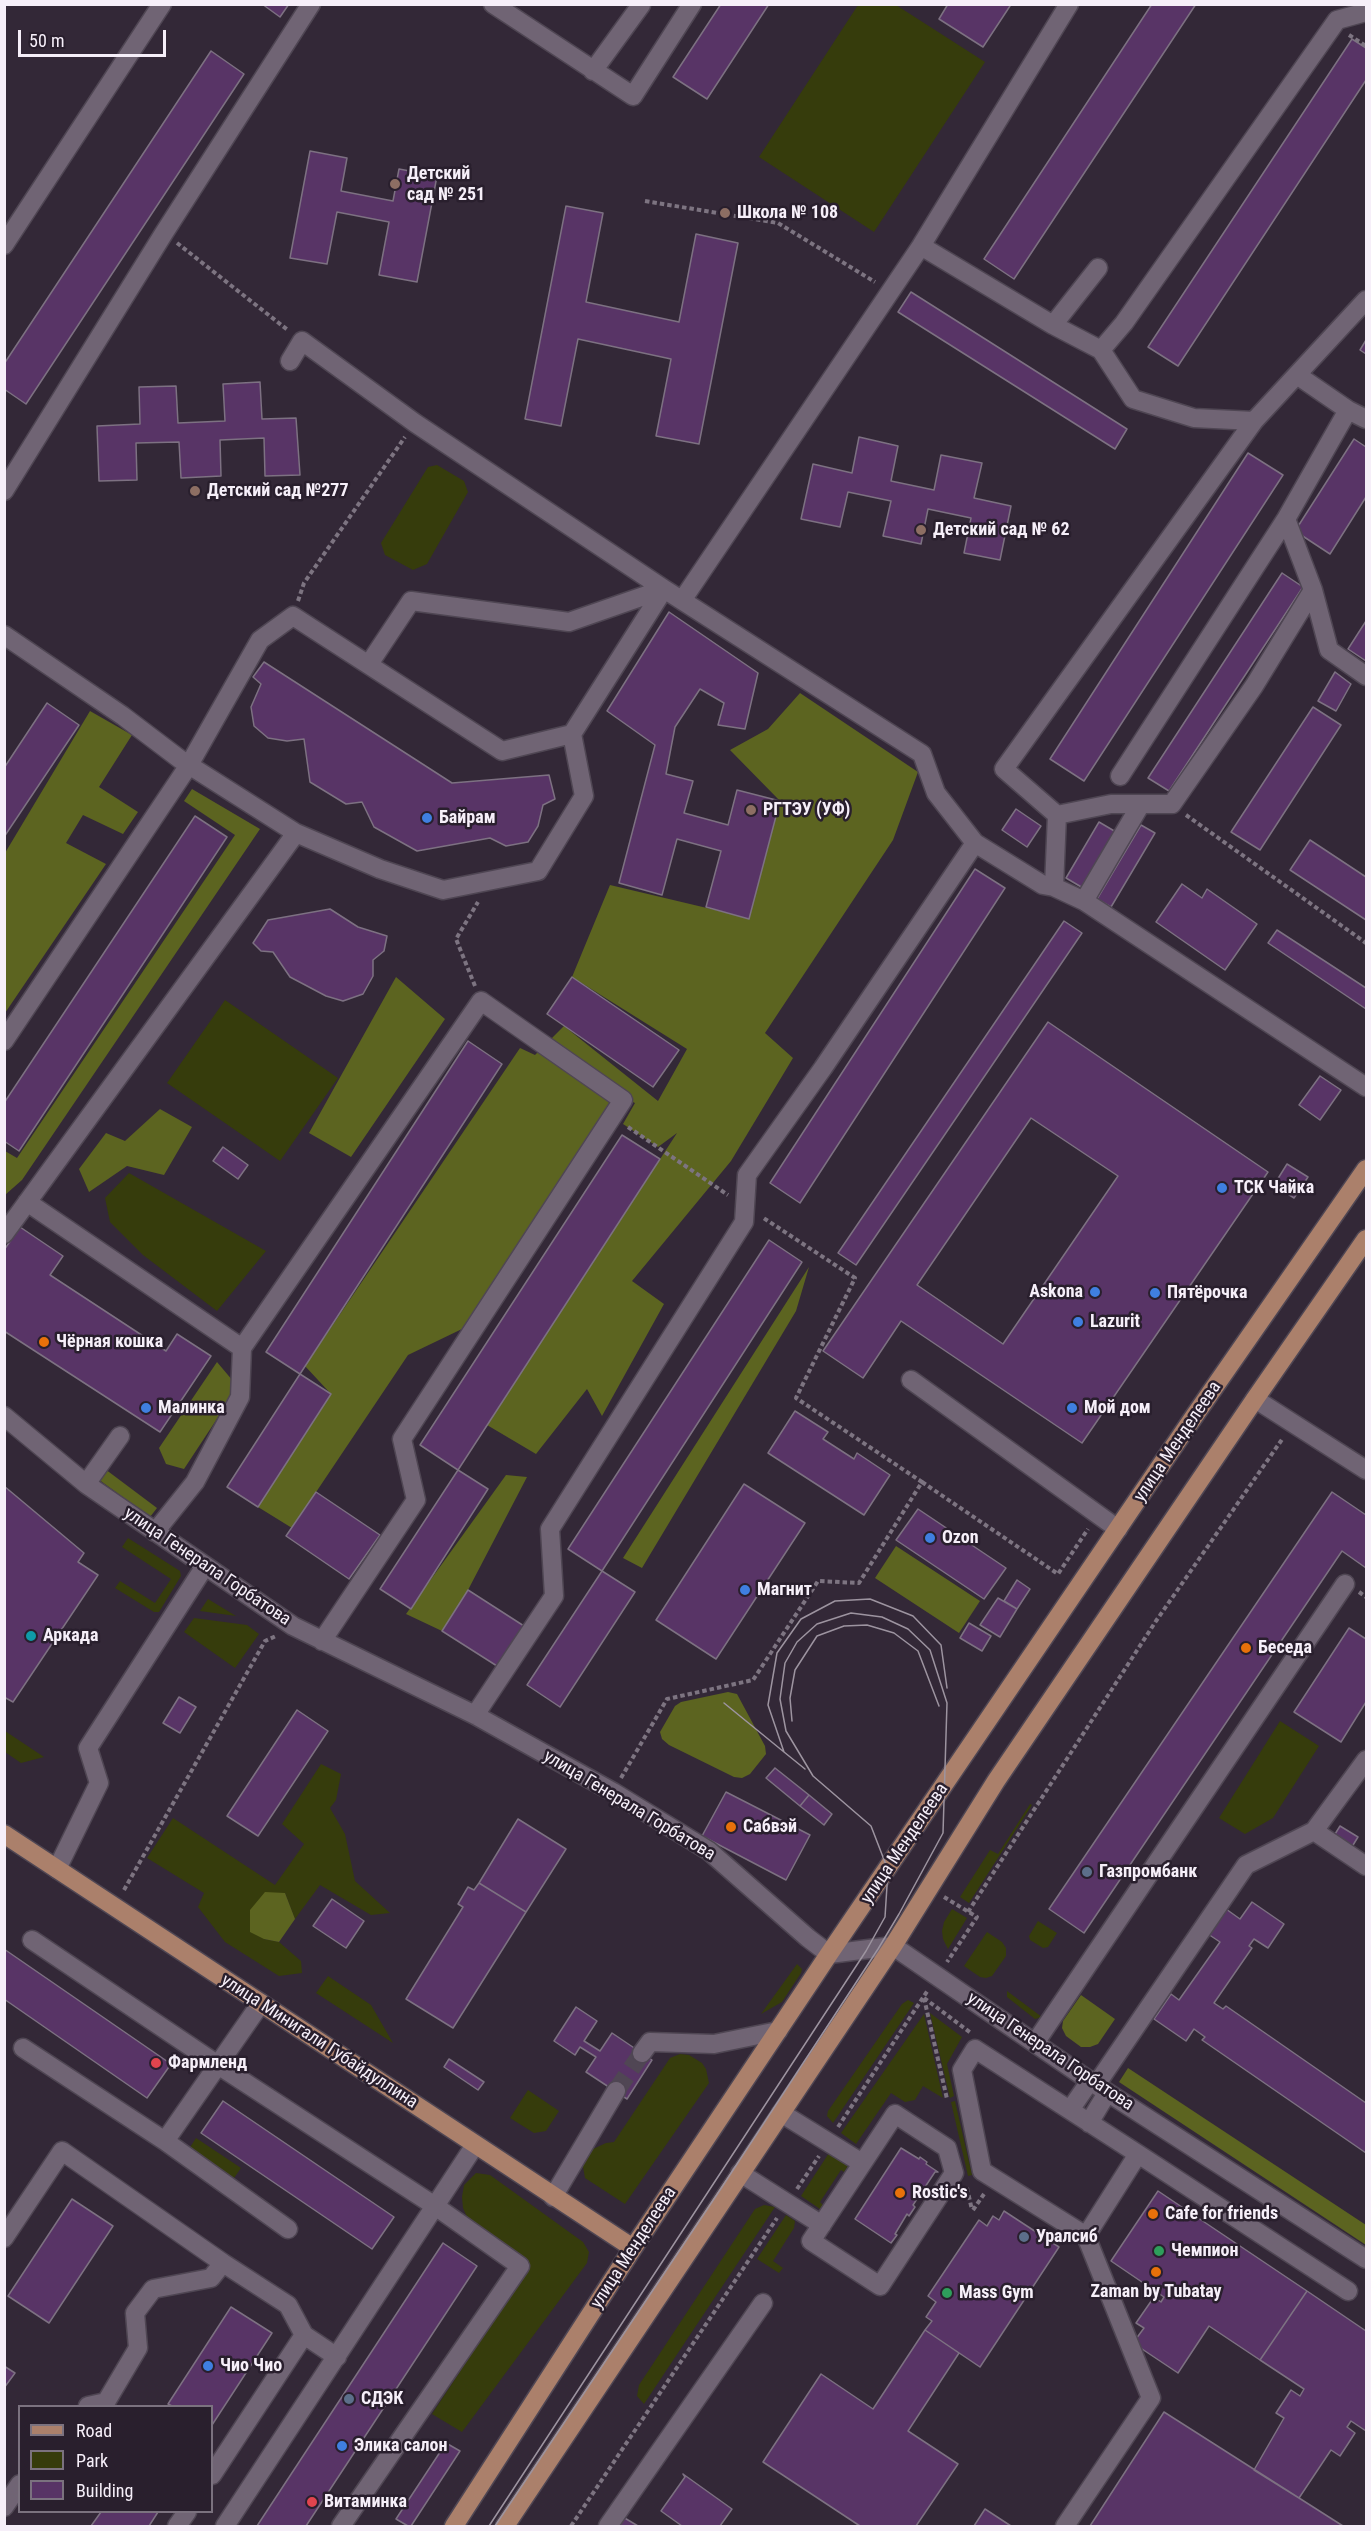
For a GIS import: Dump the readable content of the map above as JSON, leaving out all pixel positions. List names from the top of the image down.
{
  "streets": {
    "main road": ["улица Менделеева", "улица Минигали Губайдуллина"],
    "street": ["улица Генерала Горбатова"]
  },
  "crossings": [
    ["улица Менделеева", "улица Генерала Горбатова"],
    ["улица Менделеева", "улица Минигали Губайдуллина"]
  ],
  "places": [
    "Детский сад № 251",
    "Школа № 108",
    "Детский сад №277",
    "Детский сад № 62",
    "РГТЭУ (УФ)",
    "Байрам",
    "ТСК Чайка",
    "Askona",
    "Пятёрочка",
    "Lazurit",
    "Чёрная кошка",
    "Малинка",
    "Мой дом",
    "Ozon",
    "Магнит",
    "Аркада",
    "Беседа",
    "Сабвэй",
    "Газпромбанк",
    "Фармленд",
    "Rostic's",
    "Cafe for friends",
    "Уралсиб",
    "Чемпион",
    "Zaman by Tubatay",
    "Mass Gym",
    "Чио Чио",
    "СДЭК",
    "Элика салон",
    "Витаминка"
  ],
  "legend": ["Road", "Park", "Building"],
  "scale_bar": "50 m"
}
